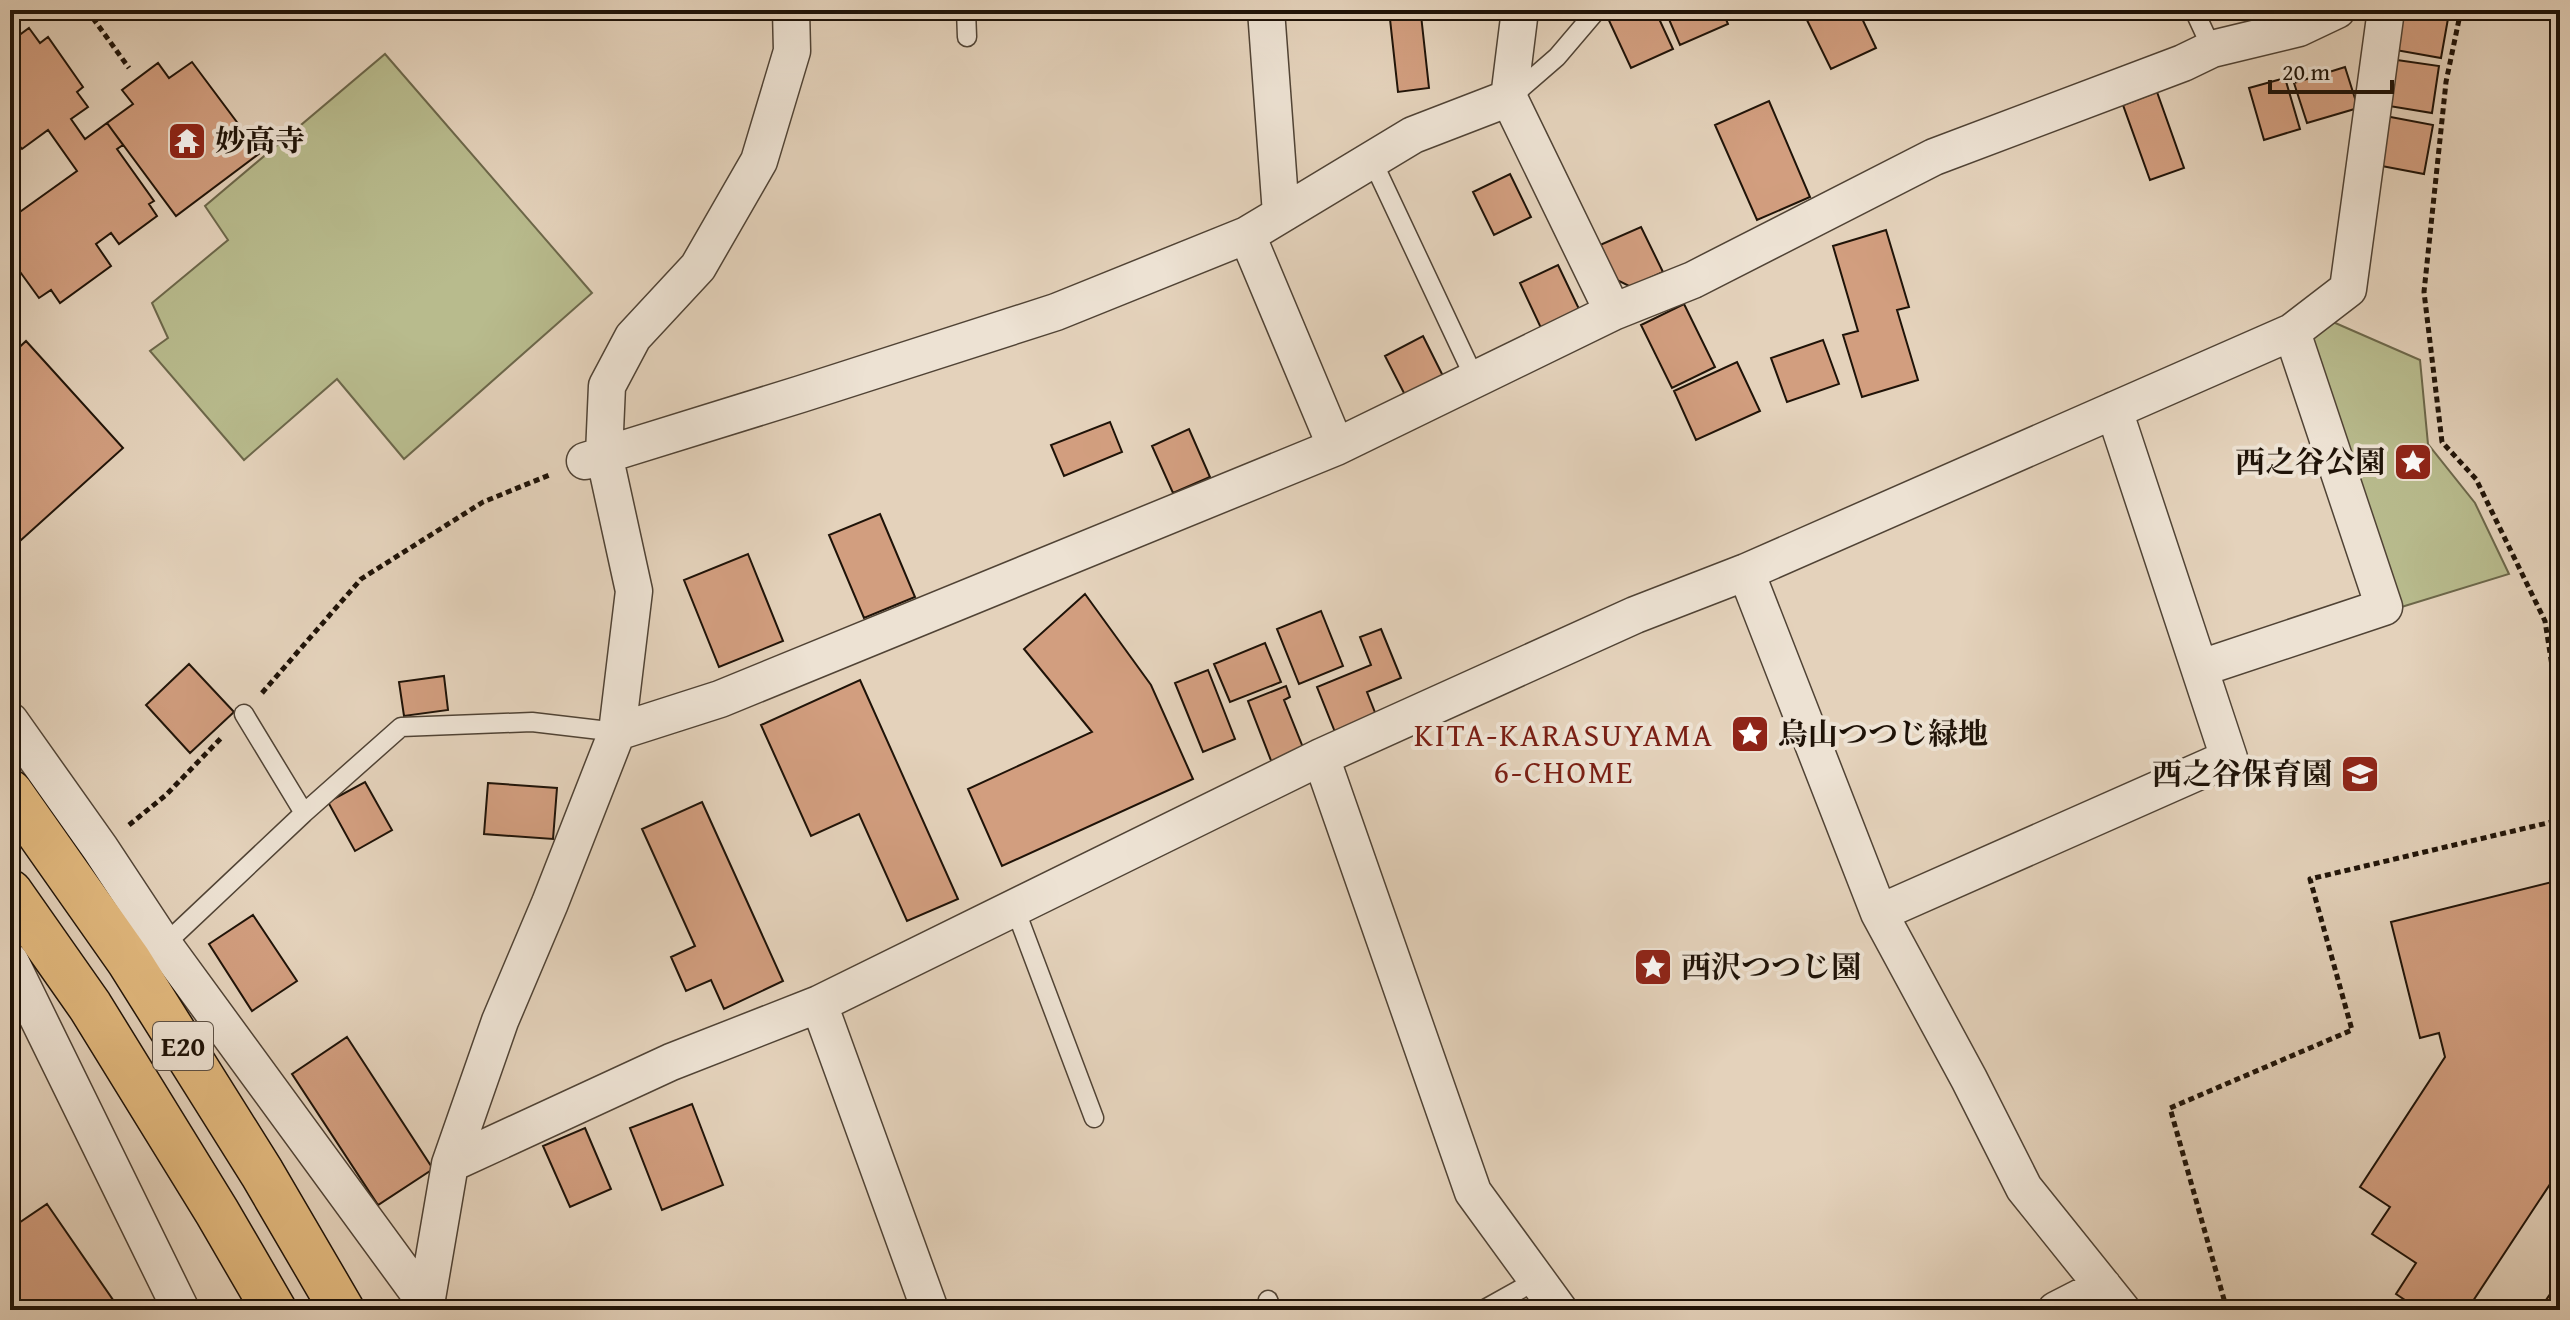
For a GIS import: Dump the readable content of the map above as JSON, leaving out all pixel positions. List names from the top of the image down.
{
  "streets": {
    "highway": ["E20"]
  },
  "districts": ["KITA-KARASUYAMA 6-CHOME"],
  "places": {
    "temple": ["妙高寺"],
    "place": ["西之谷公園", "烏山つつじ緑地", "西沢つつじ園"],
    "school or university": ["西之谷保育園"]
  },
  "scale_bar": "20 m"
}
